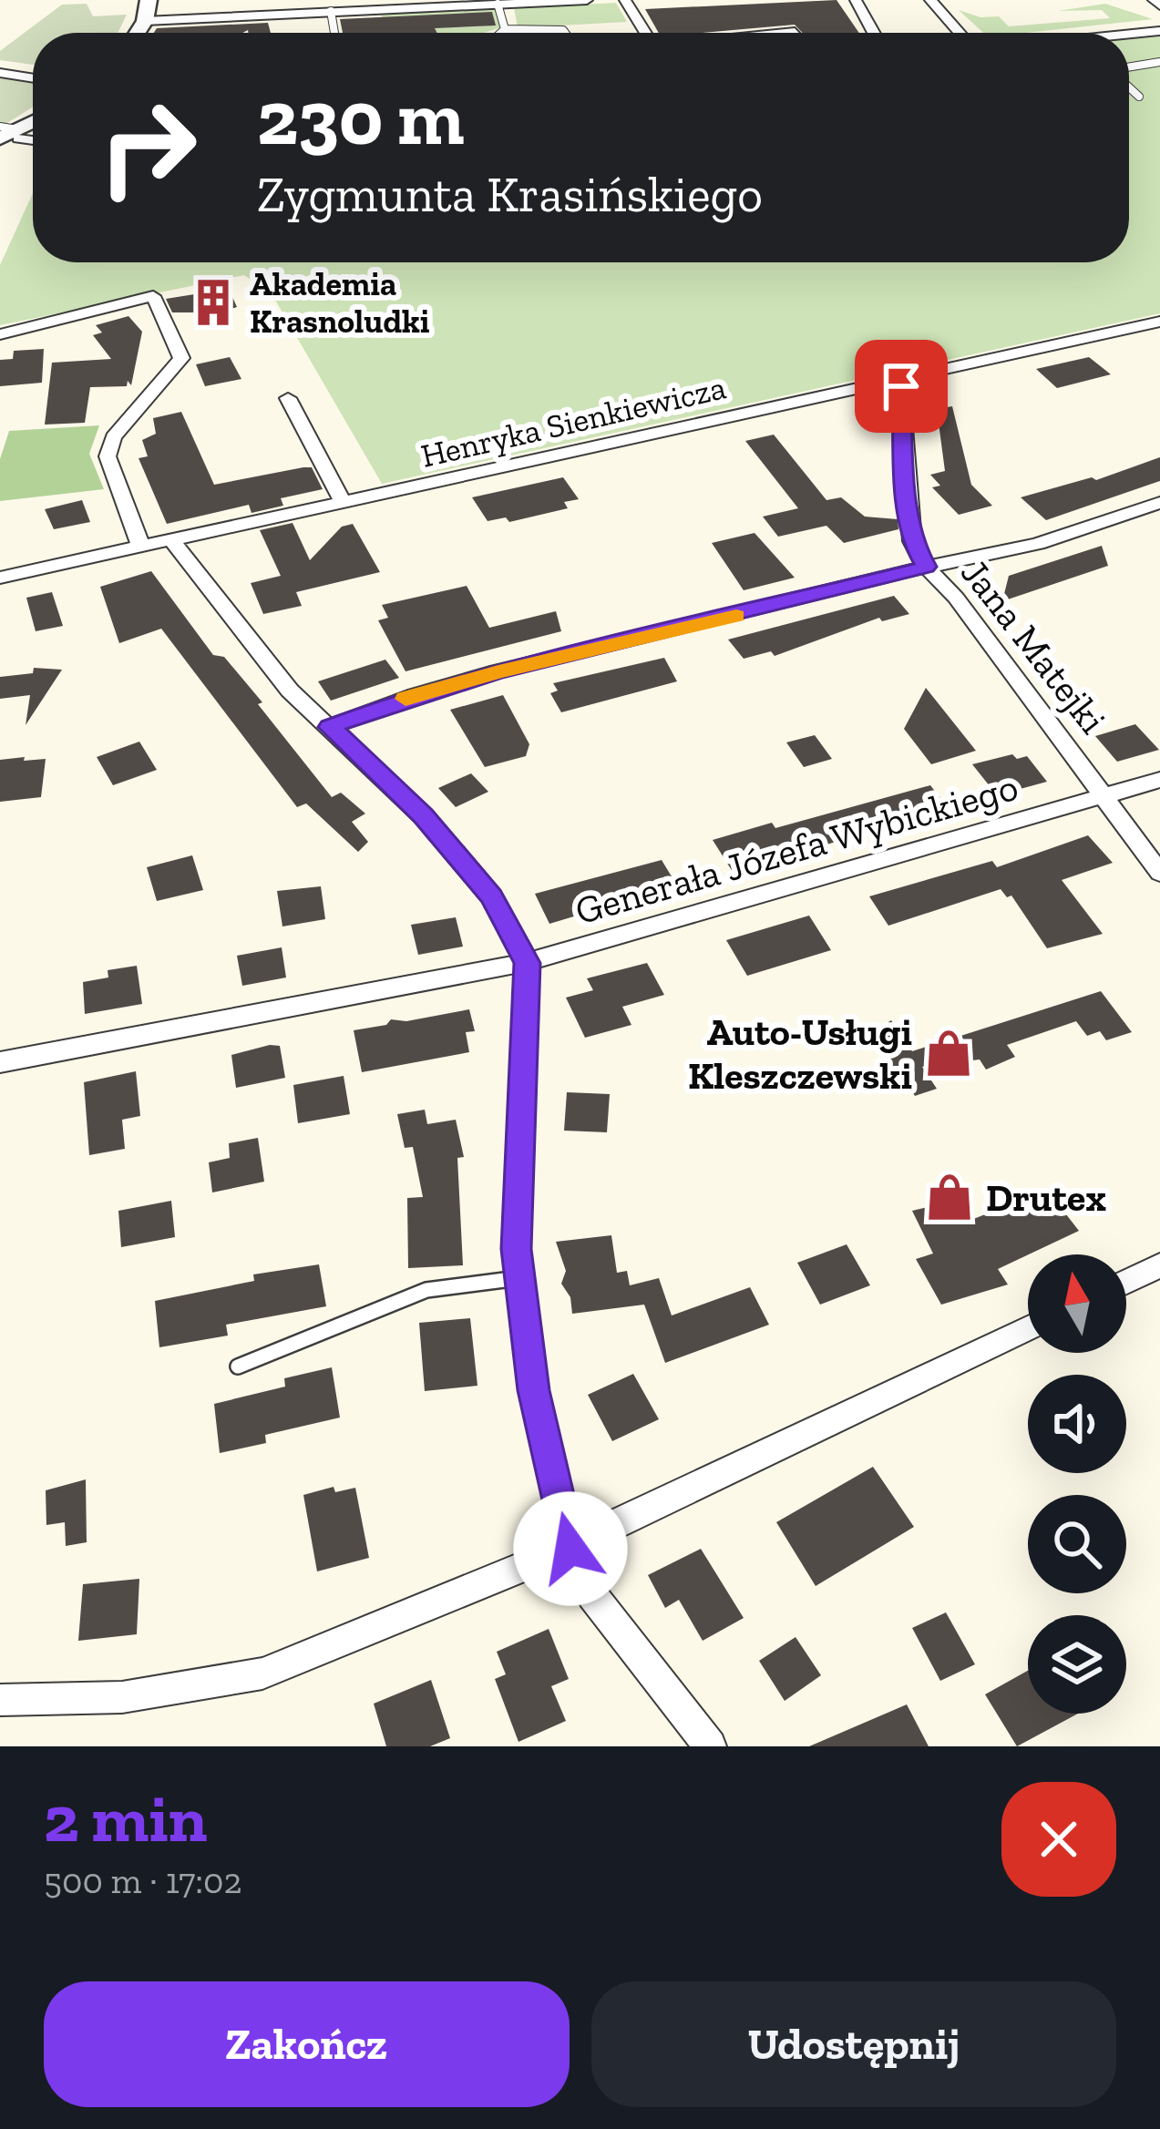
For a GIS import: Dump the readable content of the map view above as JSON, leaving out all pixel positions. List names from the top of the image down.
{
  "streets": {
    "street": ["Henryka Sienkiewicza", "Jana Matejki", "Generała Józefa Wybickiego"]
  },
  "crossings": [
    ["Henryka Sienkiewicza", "Jana Matejki"],
    ["Jana Matejki", "Generała Józefa Wybickiego"]
  ],
  "places": {
    "building": ["Akademia Krasnoludki"],
    "shop": ["Auto-Usługi Kleszczewski", "Drutex"]
  },
  "north": "top",
  "page": {
    "turn": ["230 m", "Zygmunta Krasińskiego"],
    "heading": ["2 min", "500 m · 17:02"],
    "buttons": ["Zakończ", "Udostępnij"]
  }
}
